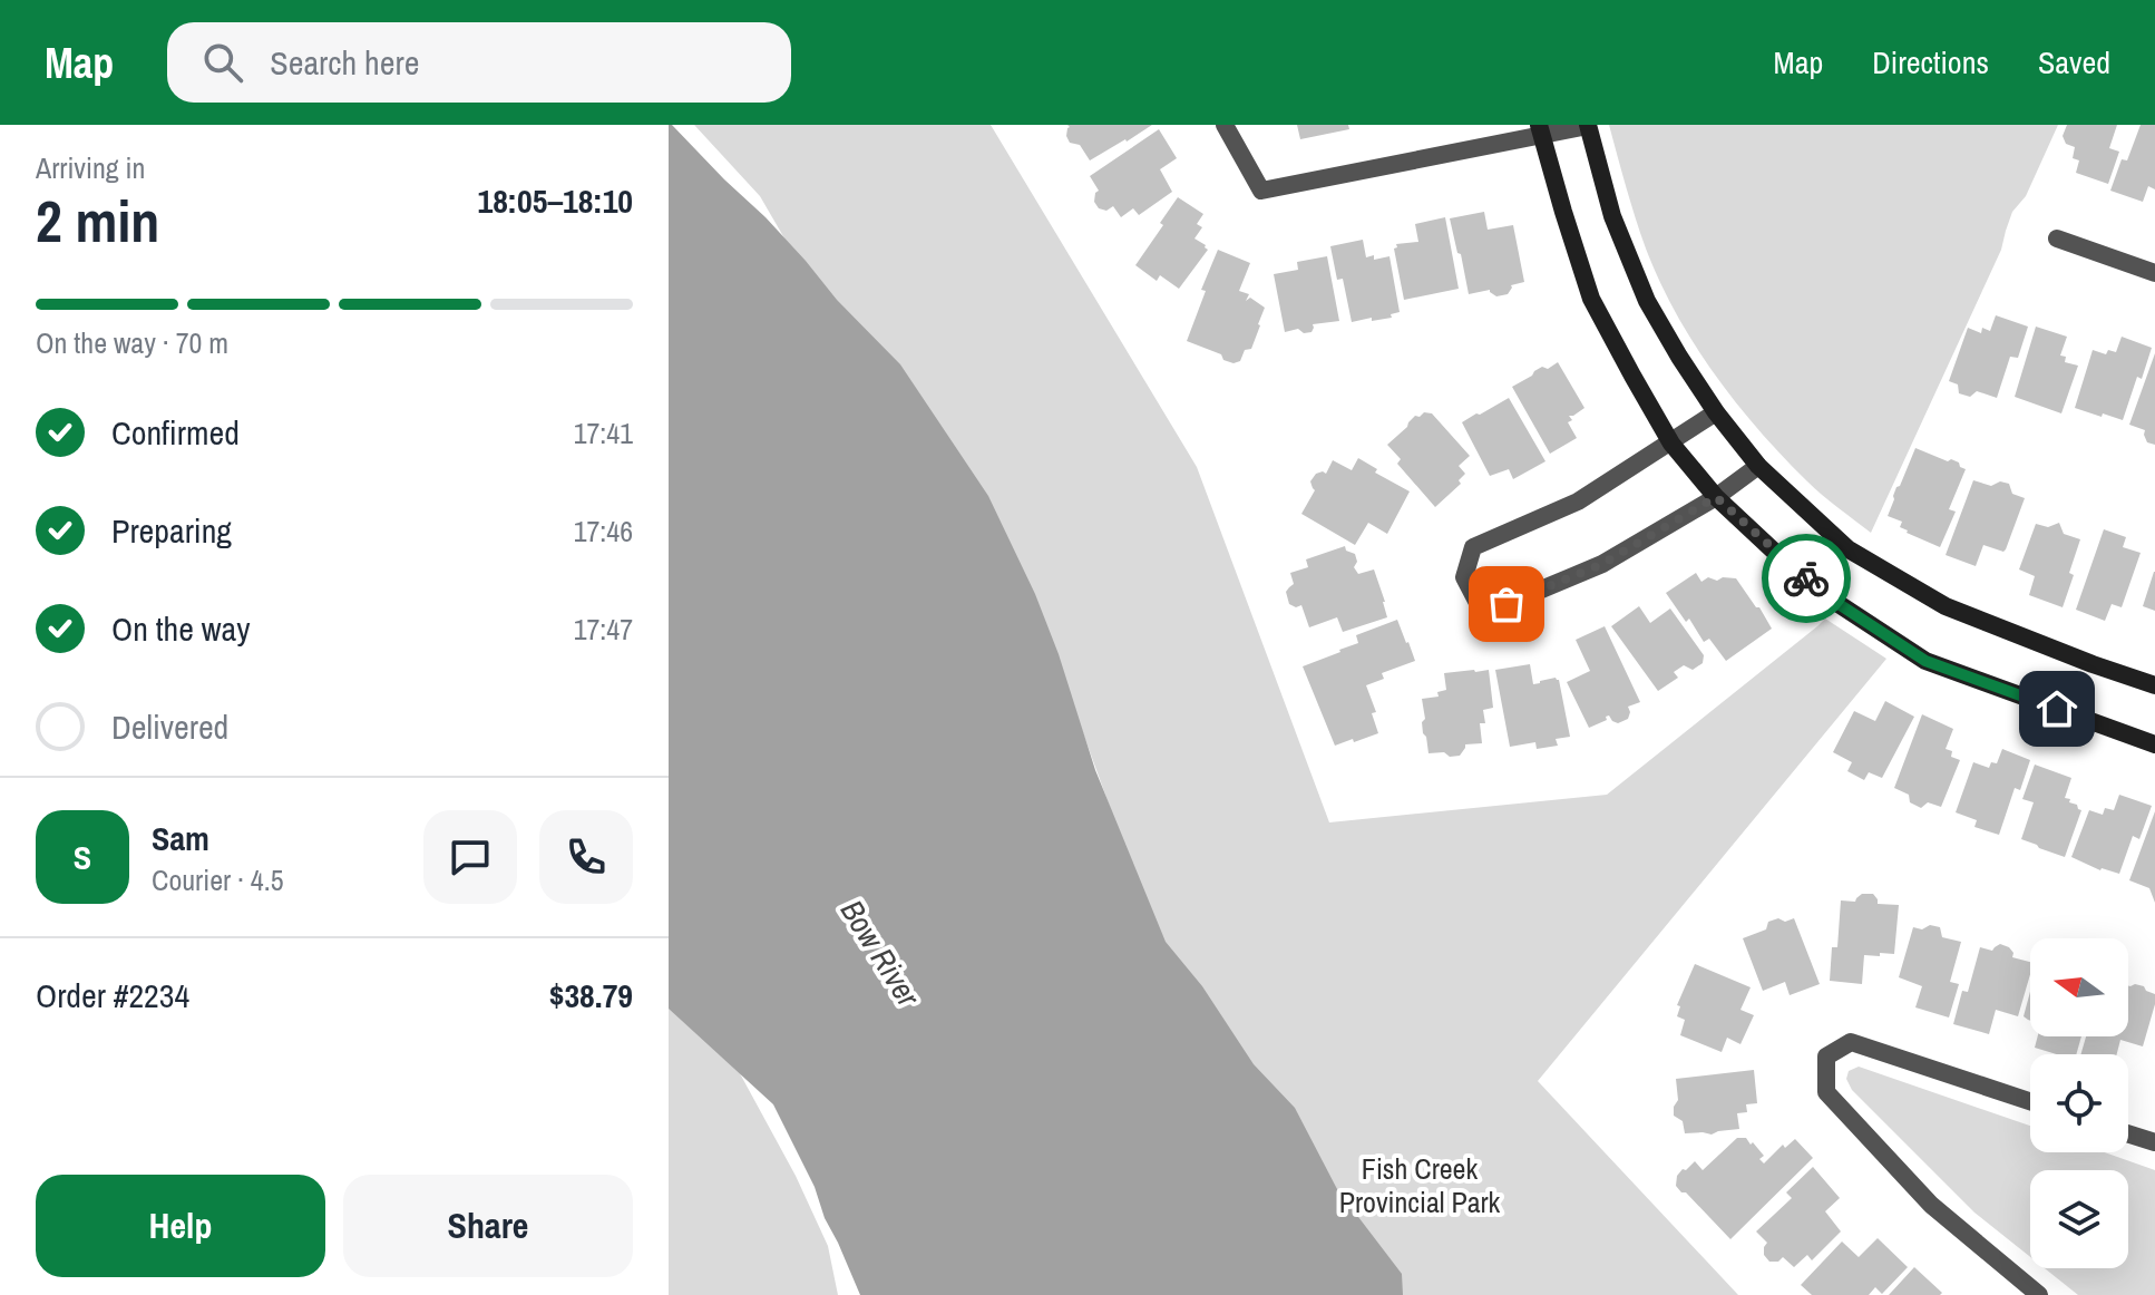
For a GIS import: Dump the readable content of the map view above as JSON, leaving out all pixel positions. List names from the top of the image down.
{
  "water": ["Bow River"],
  "parks": ["Fish Creek Provincial Park"],
  "north": "left",
  "page": {
    "header": "Map",
    "search": "Search here",
    "nav": ["Map", "Directions", "Saved"],
    "heading": ["2 min", "Arriving in", "18:05–18:10"],
    "panel": [
      "Sam",
      "Courier · 4.5",
      "Order #2234",
      "$38.79"
    ],
    "bar": "On the way · 70 m",
    "list": [
      ["Confirmed", "17:41"],
      ["Preparing", "17:46"],
      ["On the way", "17:47"],
      "Delivered"
    ],
    "round": "S",
    "buttons": ["Help", "Share"]
  }
}
